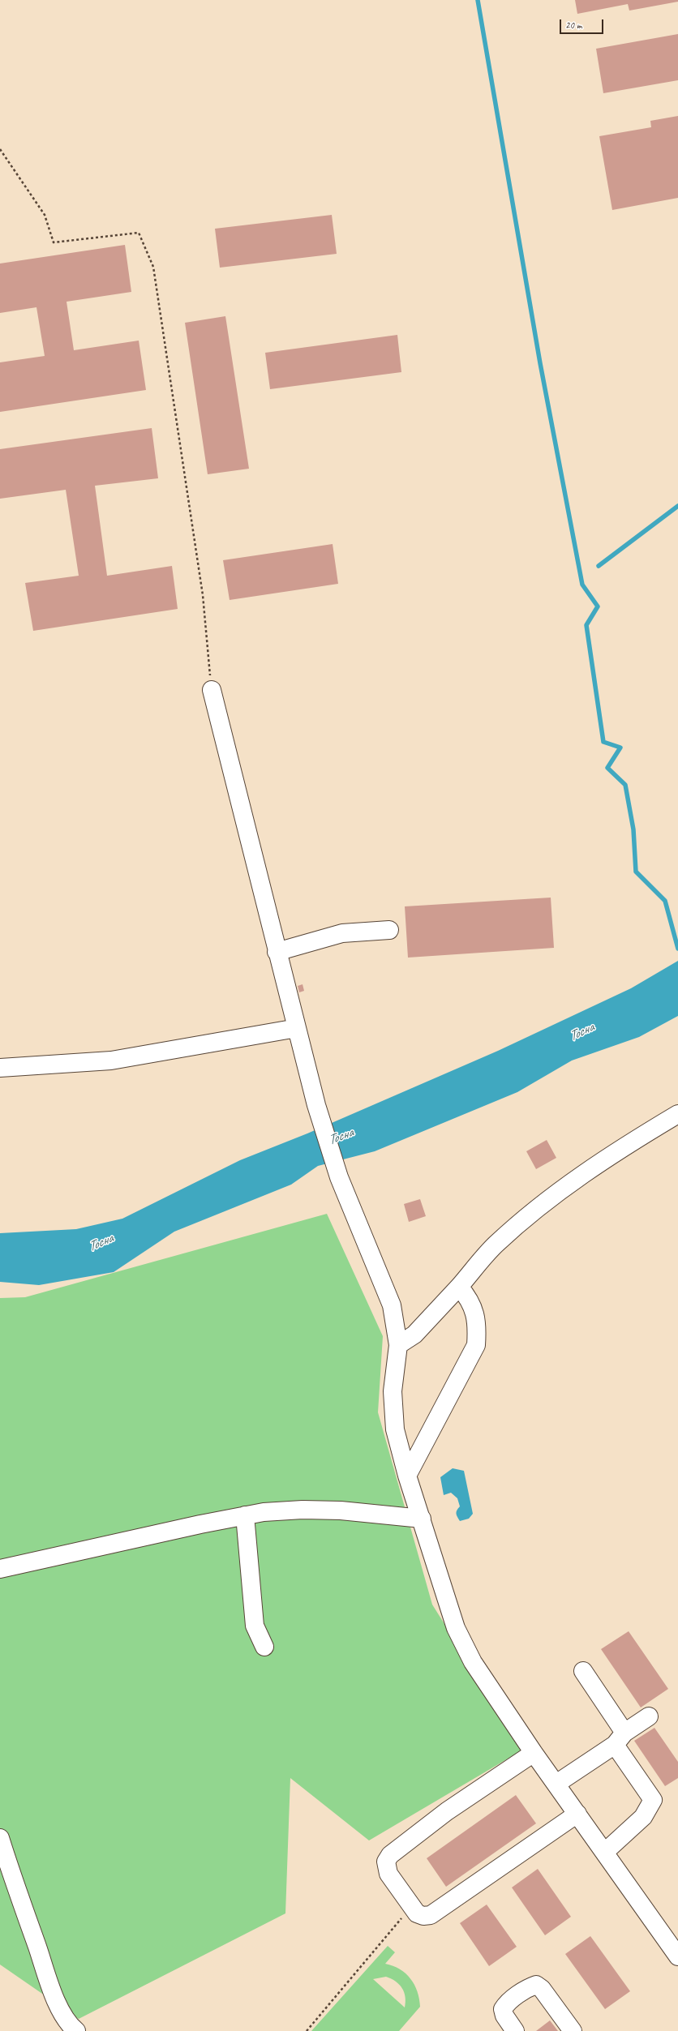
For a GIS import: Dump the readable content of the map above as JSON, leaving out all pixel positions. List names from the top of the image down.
{
  "water": ["Тосна"],
  "scale_bar": "20 m"
}
